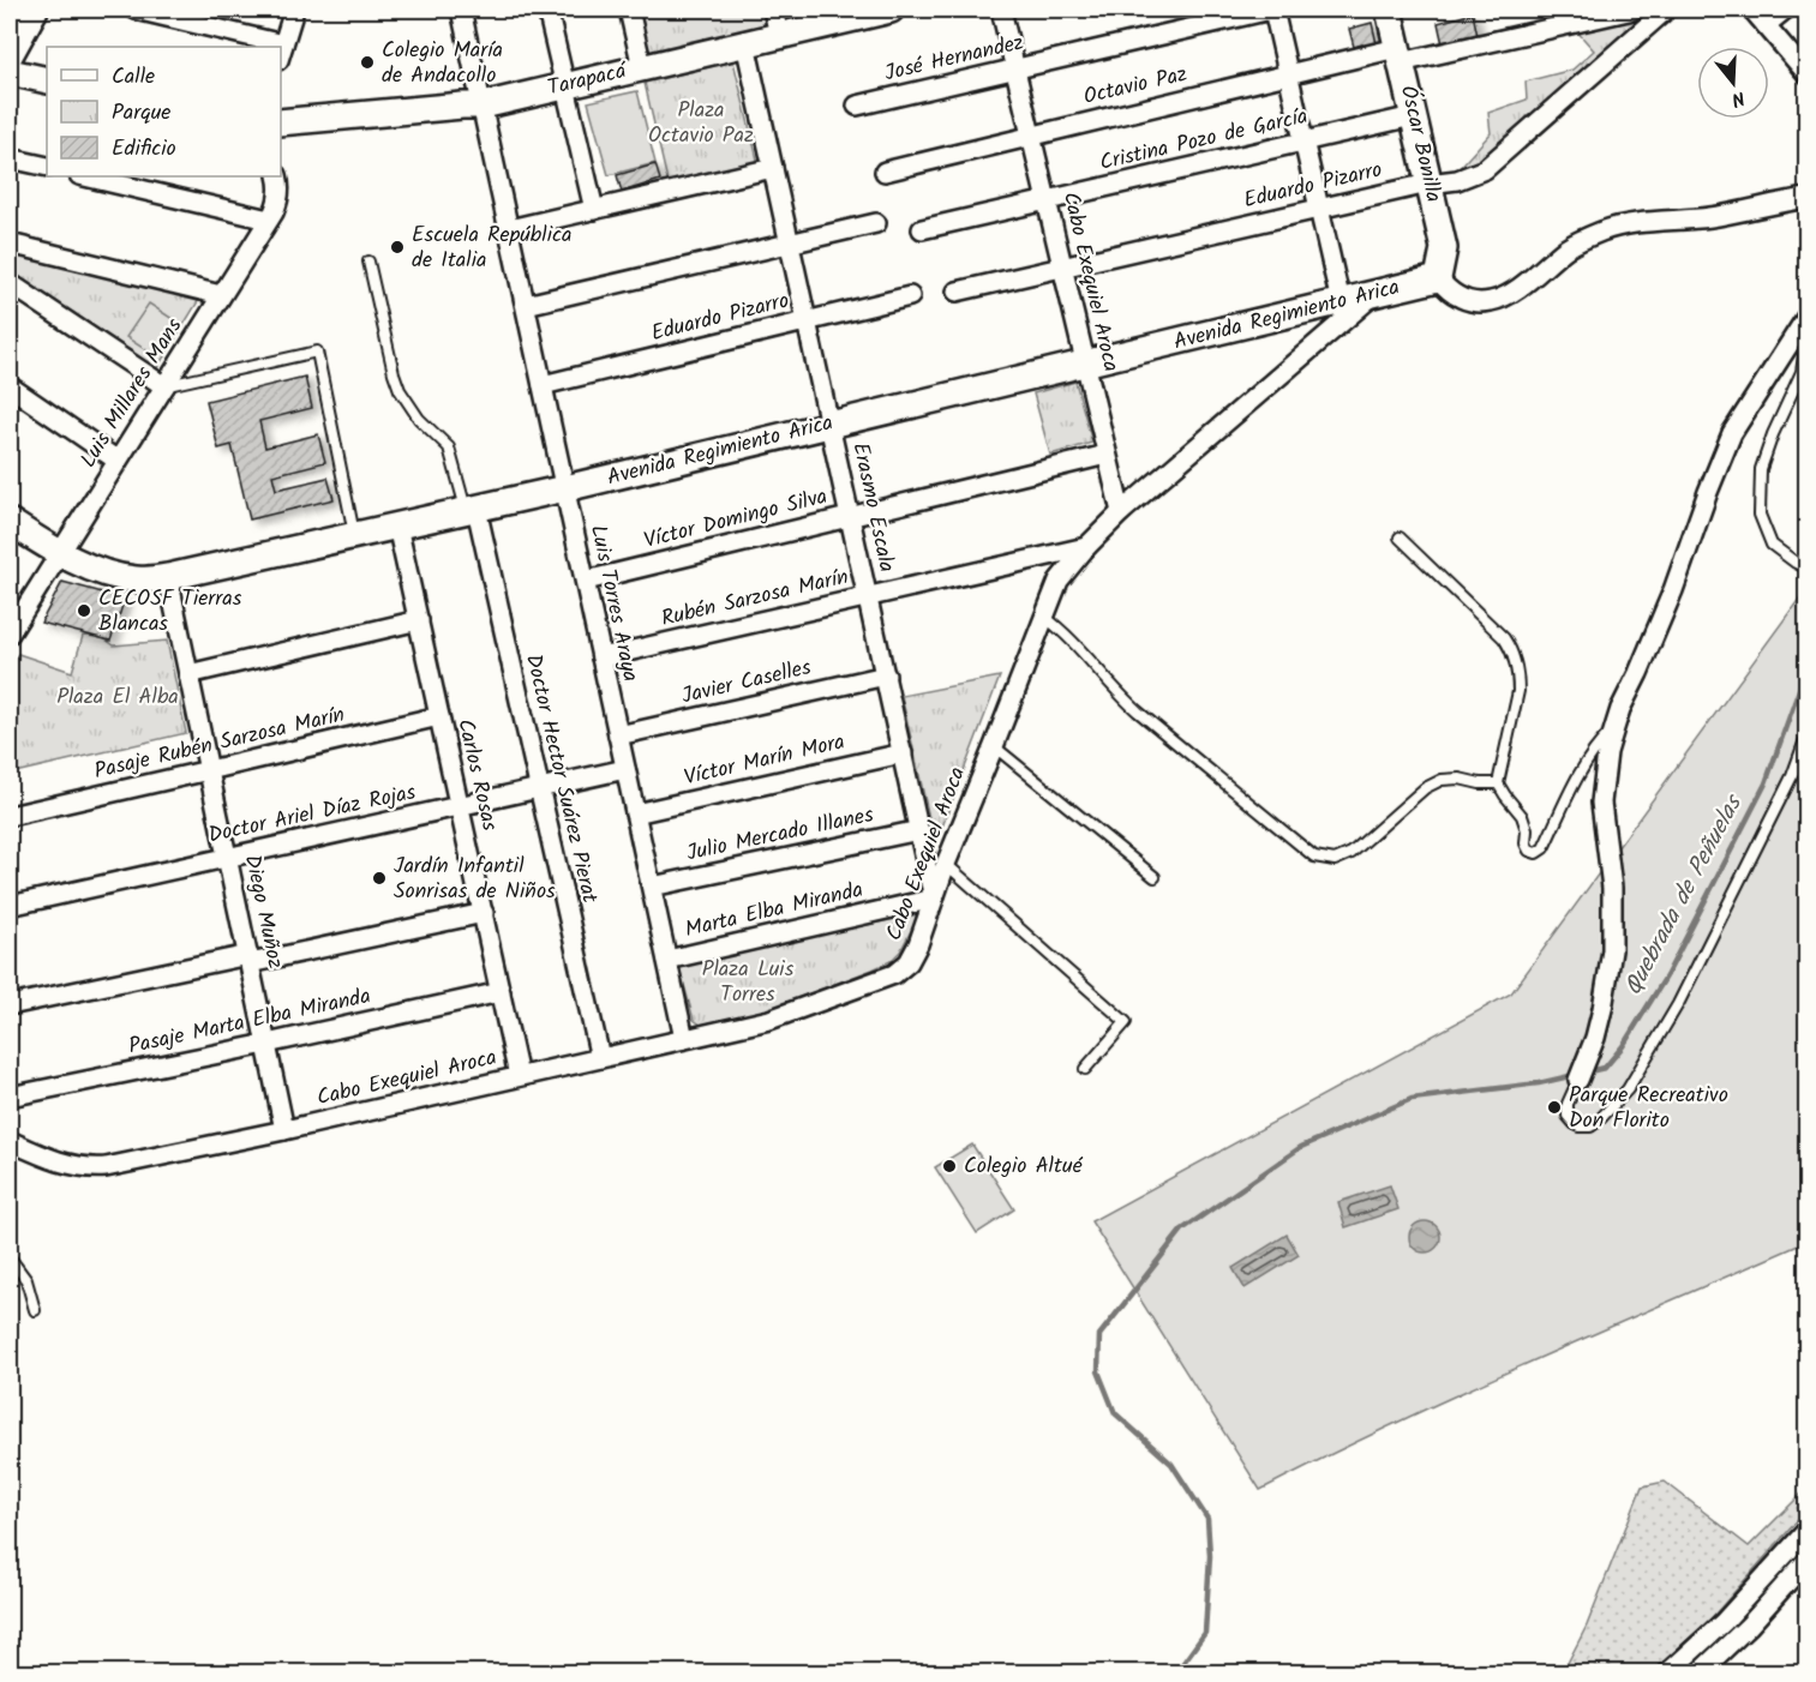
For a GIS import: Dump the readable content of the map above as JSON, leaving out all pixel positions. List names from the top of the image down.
{
  "streets": {
    "street": [
      "José Hernandez",
      "Tarapacá",
      "Octavio Paz",
      "Cristina Pozo de García",
      "Óscar Bonilla",
      "Eduardo Pizarro",
      "Cabo Exequiel Aroca",
      "Avenida Regimiento Arica",
      "Luis Millares Mans",
      "Erasmo Escala",
      "Víctor Domingo Silva",
      "Rubén Sarzosa Marín",
      "Luis Torres Araya",
      "Javier Caselles",
      "Pasaje Rubén Sarzosa Marín",
      "Víctor Marín Mora",
      "Carlos Rosas",
      "Doctor Hector Suárez Pierat",
      "Doctor Ariel Díaz Rojas",
      "Julio Mercado Illanes",
      "Marta Elba Miranda",
      "Diego Muñoz",
      "Pasaje Marta Elba Miranda"
    ]
  },
  "crossings": [
    ["José Hernandez", "Cabo Exequiel Aroca"],
    ["Tarapacá", "Erasmo Escala"],
    ["Tarapacá", "Luis Torres Araya"],
    ["Octavio Paz", "Óscar Bonilla"],
    ["Octavio Paz", "Cabo Exequiel Aroca"],
    ["Cristina Pozo de García", "Óscar Bonilla"],
    ["Cristina Pozo de García", "Cabo Exequiel Aroca"],
    ["Óscar Bonilla", "Eduardo Pizarro"],
    ["Óscar Bonilla", "Avenida Regimiento Arica"],
    ["Eduardo Pizarro", "Cabo Exequiel Aroca"],
    ["Eduardo Pizarro", "Erasmo Escala"],
    ["Eduardo Pizarro", "Luis Torres Araya"],
    ["Cabo Exequiel Aroca", "Avenida Regimiento Arica"],
    ["Cabo Exequiel Aroca", "Erasmo Escala"],
    ["Cabo Exequiel Aroca", "Víctor Domingo Silva"],
    ["Cabo Exequiel Aroca", "Rubén Sarzosa Marín"],
    ["Cabo Exequiel Aroca", "Luis Torres Araya"],
    ["Cabo Exequiel Aroca", "Carlos Rosas"],
    ["Cabo Exequiel Aroca", "Doctor Hector Suárez Pierat"],
    ["Cabo Exequiel Aroca", "Marta Elba Miranda"],
    ["Cabo Exequiel Aroca", "Diego Muñoz"],
    ["Avenida Regimiento Arica", "Luis Millares Mans"],
    ["Avenida Regimiento Arica", "Erasmo Escala"],
    ["Avenida Regimiento Arica", "Luis Torres Araya"],
    ["Avenida Regimiento Arica", "Carlos Rosas"],
    ["Avenida Regimiento Arica", "Doctor Hector Suárez Pierat"],
    ["Avenida Regimiento Arica", "Diego Muñoz"],
    ["Erasmo Escala", "Víctor Domingo Silva"],
    ["Erasmo Escala", "Rubén Sarzosa Marín"],
    ["Erasmo Escala", "Javier Caselles"],
    ["Erasmo Escala", "Víctor Marín Mora"],
    ["Erasmo Escala", "Julio Mercado Illanes"],
    ["Erasmo Escala", "Marta Elba Miranda"],
    ["Víctor Domingo Silva", "Luis Torres Araya"],
    ["Rubén Sarzosa Marín", "Luis Torres Araya"],
    ["Luis Torres Araya", "Javier Caselles"],
    ["Luis Torres Araya", "Víctor Marín Mora"],
    ["Luis Torres Araya", "Doctor Ariel Díaz Rojas"],
    ["Luis Torres Araya", "Julio Mercado Illanes"],
    ["Luis Torres Araya", "Marta Elba Miranda"],
    ["Pasaje Rubén Sarzosa Marín", "Carlos Rosas"],
    ["Pasaje Rubén Sarzosa Marín", "Diego Muñoz"],
    ["Carlos Rosas", "Doctor Ariel Díaz Rojas"],
    ["Carlos Rosas", "Pasaje Marta Elba Miranda"],
    ["Doctor Hector Suárez Pierat", "Doctor Ariel Díaz Rojas"],
    ["Doctor Ariel Díaz Rojas", "Diego Muñoz"],
    ["Diego Muñoz", "Pasaje Marta Elba Miranda"]
  ],
  "water": ["Quebrada de Peñuelas"],
  "parks": ["Plaza Octavio Paz", "Plaza El Alba", "Plaza Luis Torres"],
  "places": [
    "Colegio María de Andacollo",
    "Escuela República de Italia",
    "CECOSF Tierras Blancas",
    "Jardín Infantil Sonrisas de Niños",
    "Parque Recreativo Don Florito",
    "Colegio Altué"
  ],
  "legend": ["Calle", "Parque", "Edificio"],
  "north": "bottom"
}
